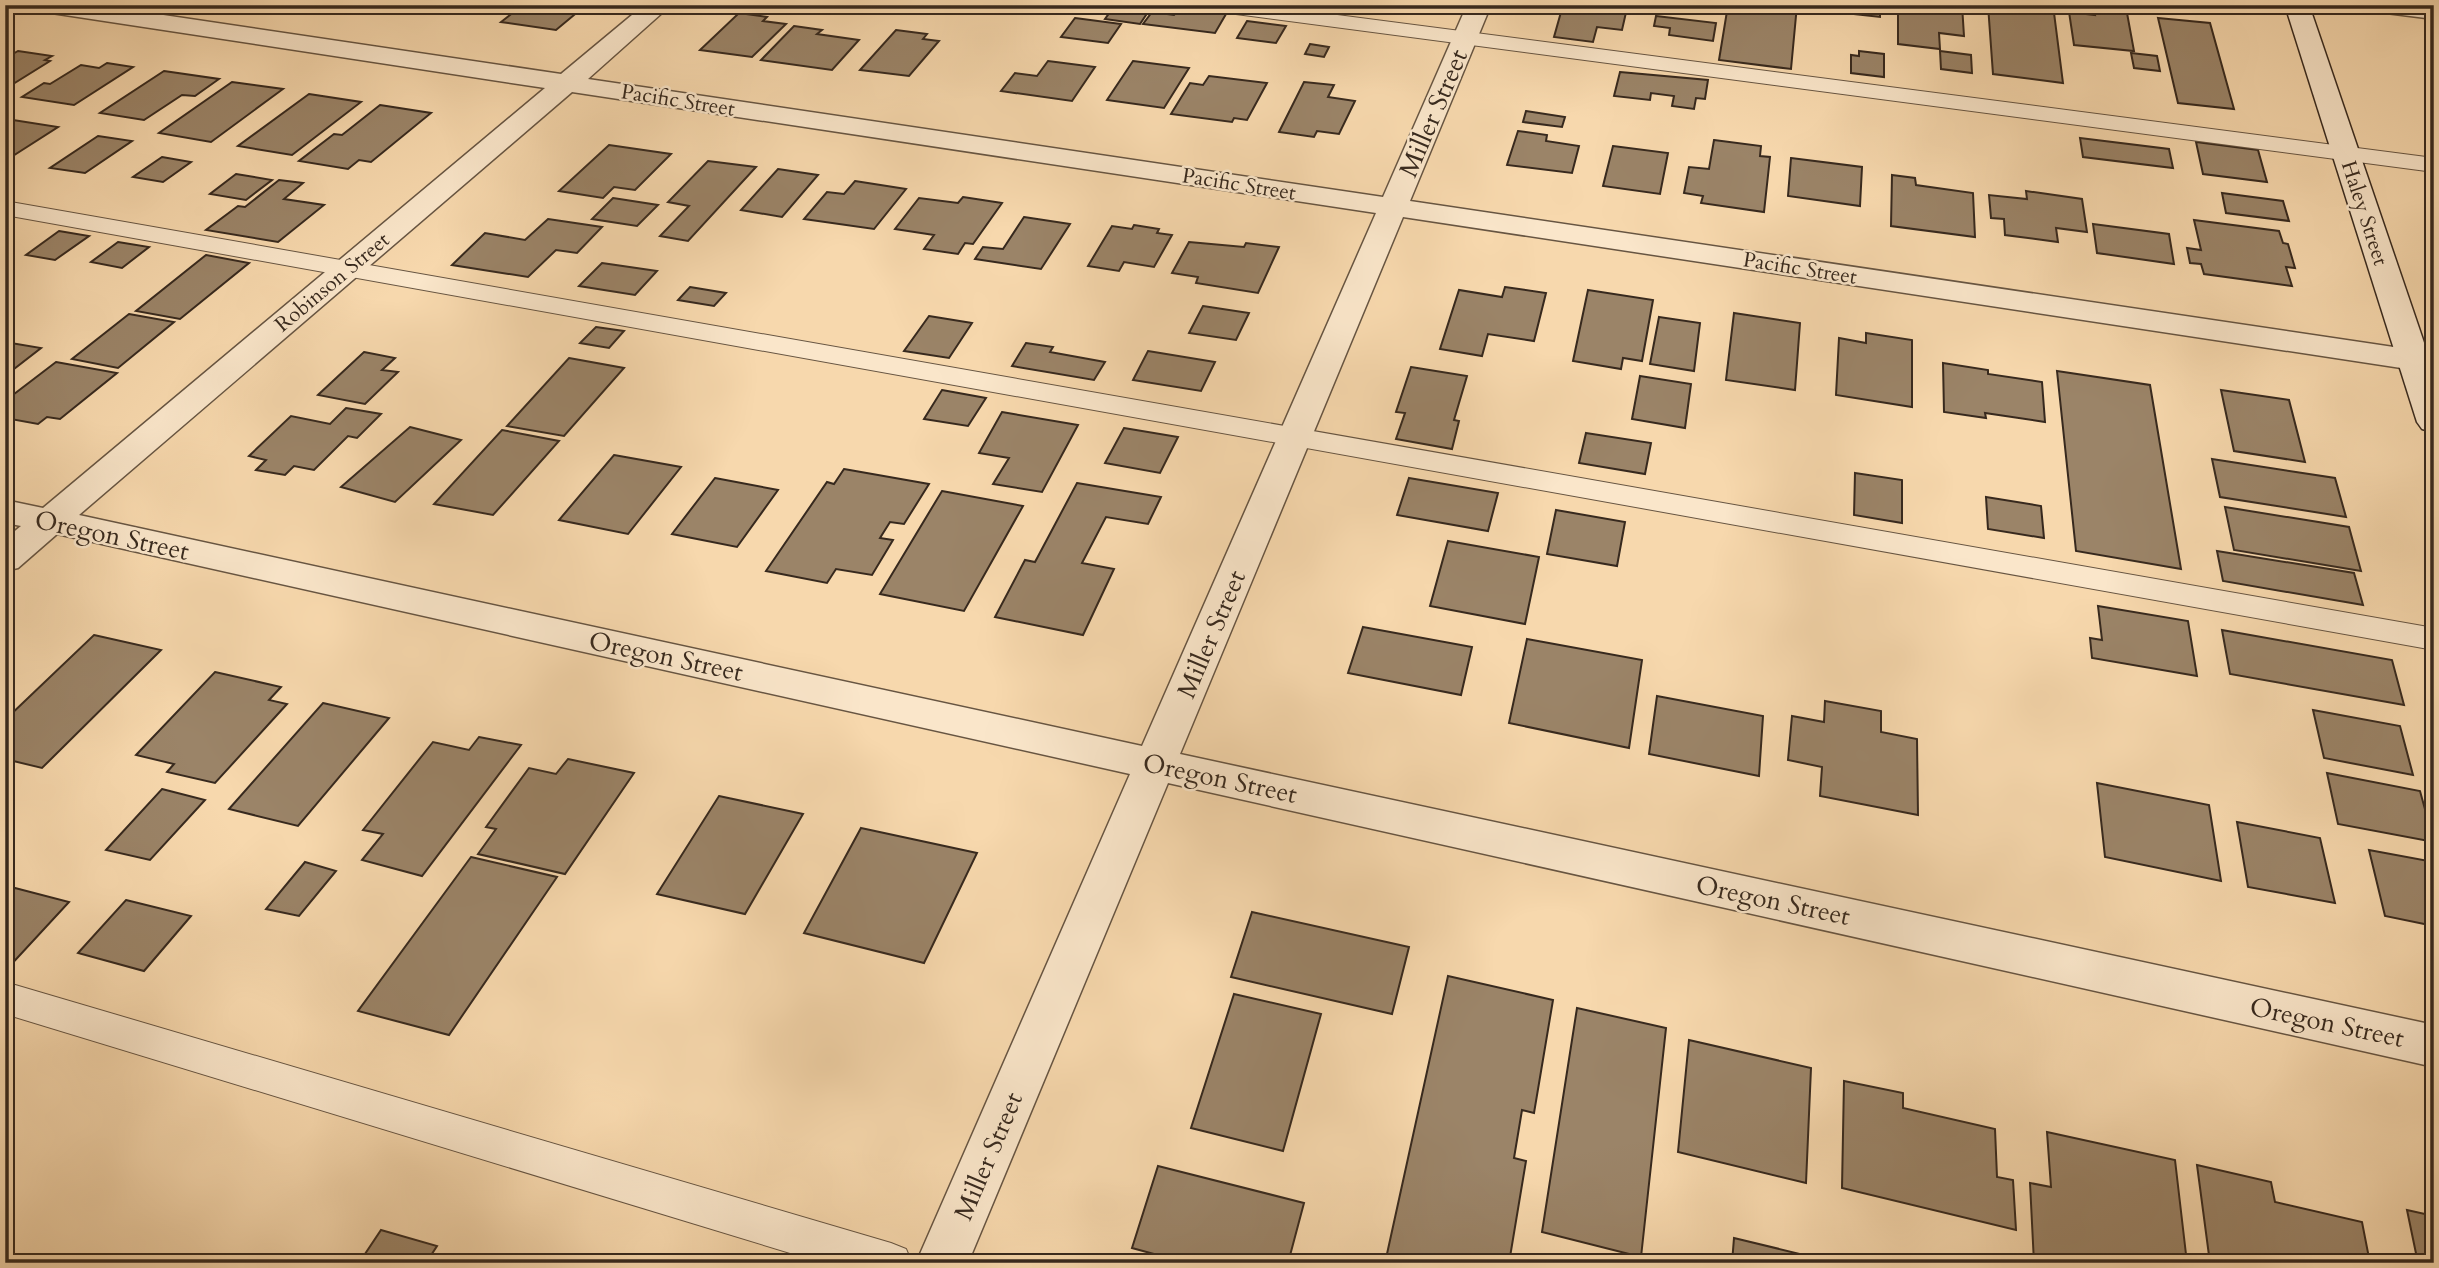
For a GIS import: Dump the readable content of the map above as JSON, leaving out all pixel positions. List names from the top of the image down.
{
  "streets": {
    "street": [
      "Pacific Street",
      "Miller Street",
      "Haley Street",
      "Robinson Street",
      "Oregon Street"
    ]
  },
  "crossings": [
    ["Pacific Street", "Miller Street"],
    ["Pacific Street", "Haley Street"],
    ["Pacific Street", "Robinson Street"],
    ["Miller Street", "Oregon Street"],
    ["Robinson Street", "Oregon Street"]
  ]
}
